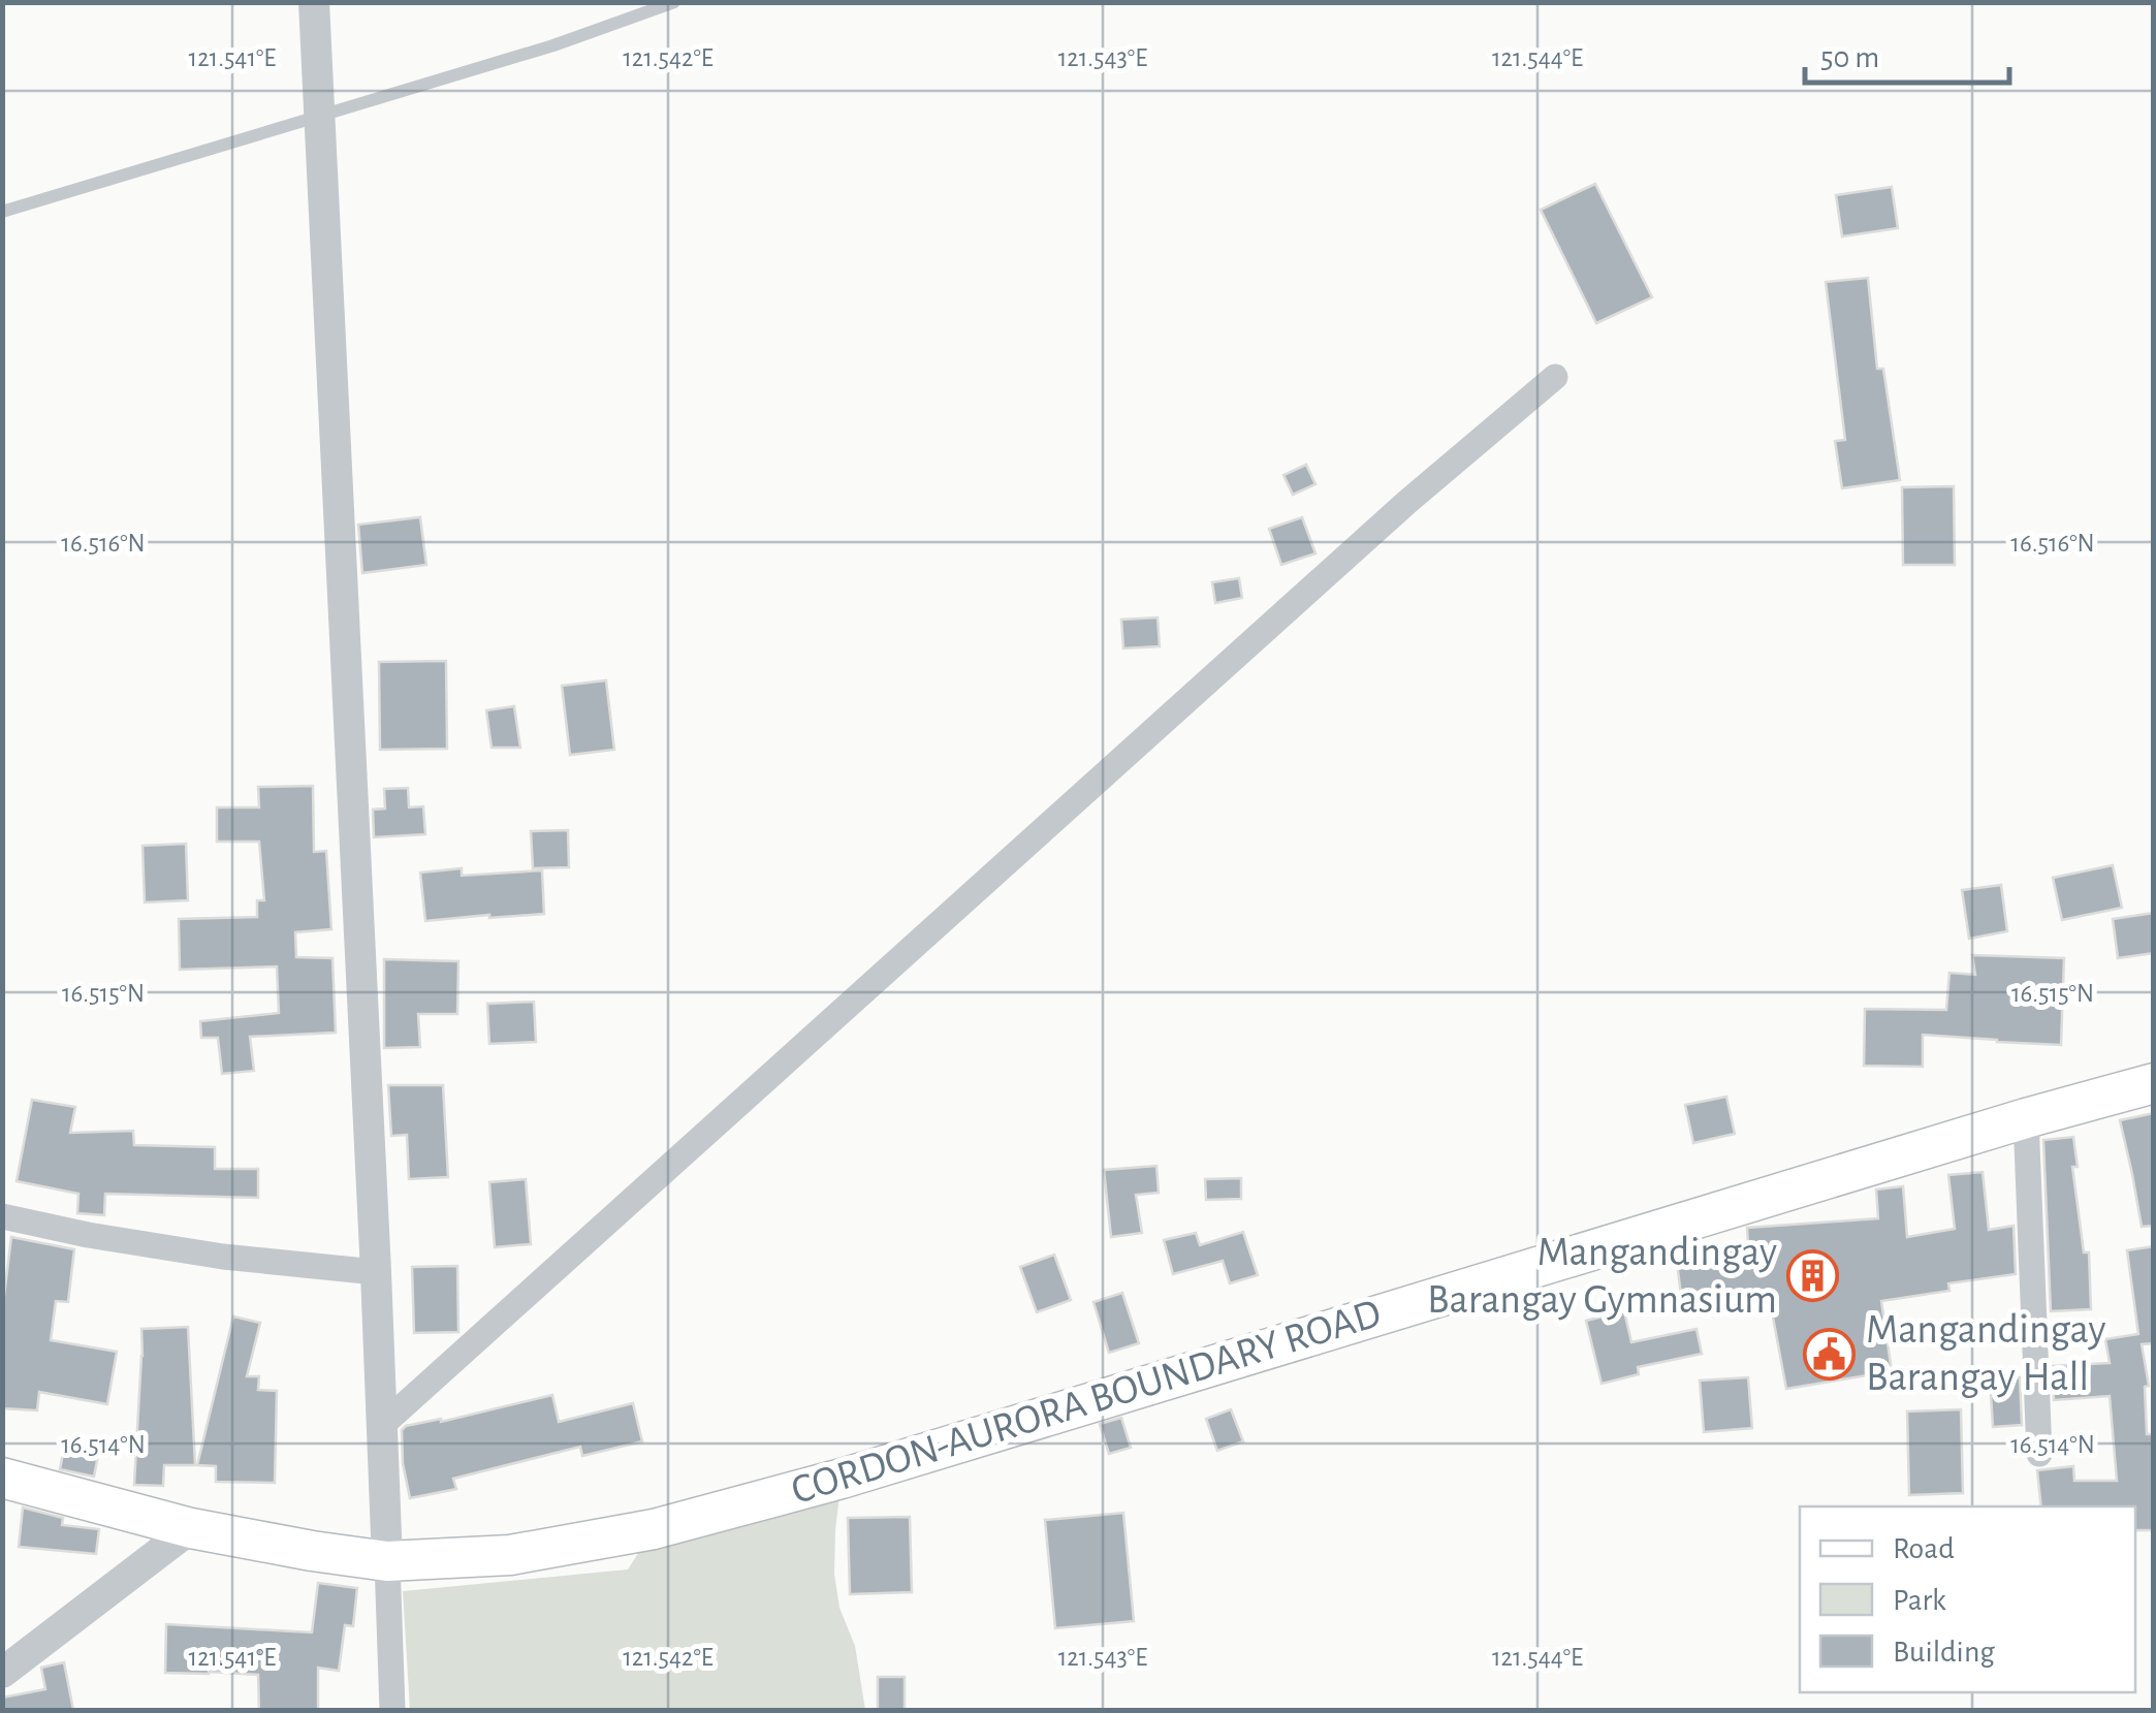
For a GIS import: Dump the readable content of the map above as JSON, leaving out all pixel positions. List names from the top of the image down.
{
  "streets": {
    "main road": ["CORDON-AURORA BOUNDARY ROAD"]
  },
  "places": {
    "building": ["Mangandingay Barangay Gymnasium"],
    "public building": ["Mangandingay Barangay Hall"]
  },
  "legend": ["Road", "Park", "Building"],
  "scale_bar": "50 m",
  "coordinates": [
    "121.541°E",
    "121.542°E",
    "121.543°E",
    "121.544°E",
    "16.516°N",
    "16.515°N",
    "16.514°N"
  ]
}
